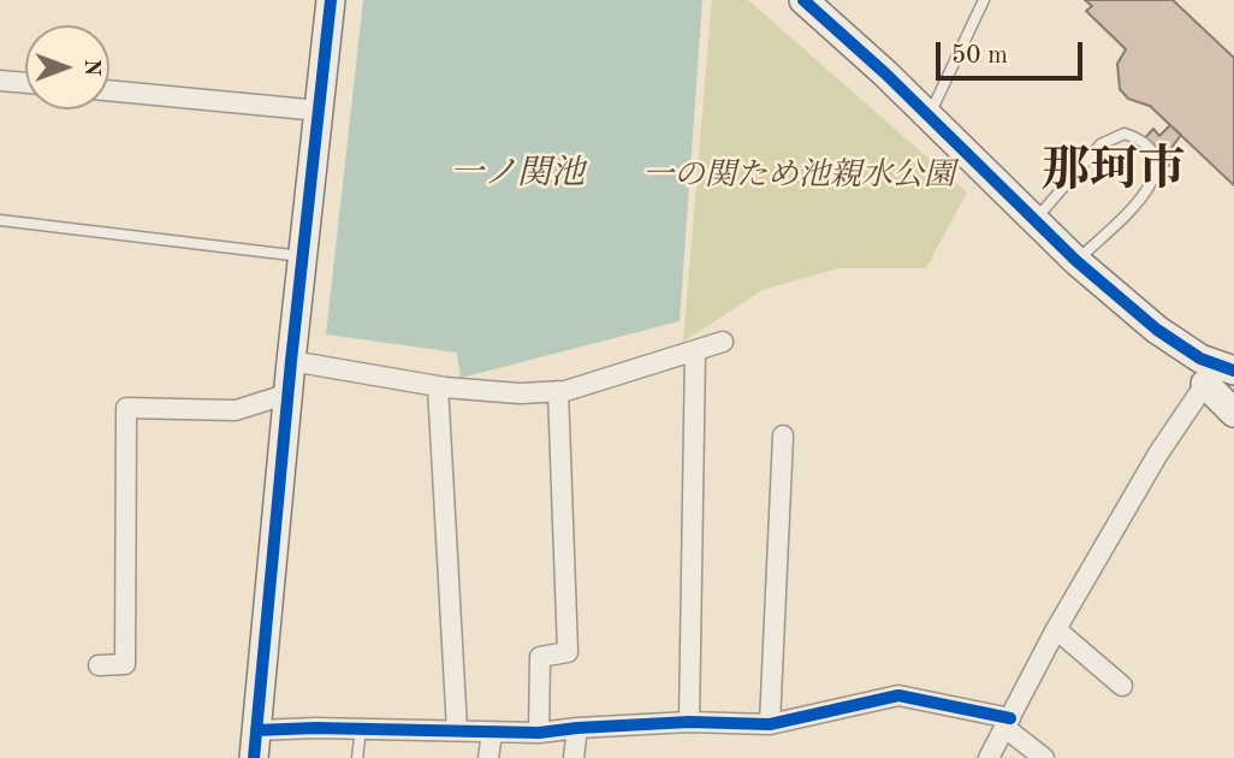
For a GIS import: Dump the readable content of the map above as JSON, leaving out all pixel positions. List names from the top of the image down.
{
  "districts": ["那珂市"],
  "water": ["一ノ関池"],
  "parks": ["一の関ため池親水公園"],
  "scale_bar": "50 m",
  "north": "right"
}
